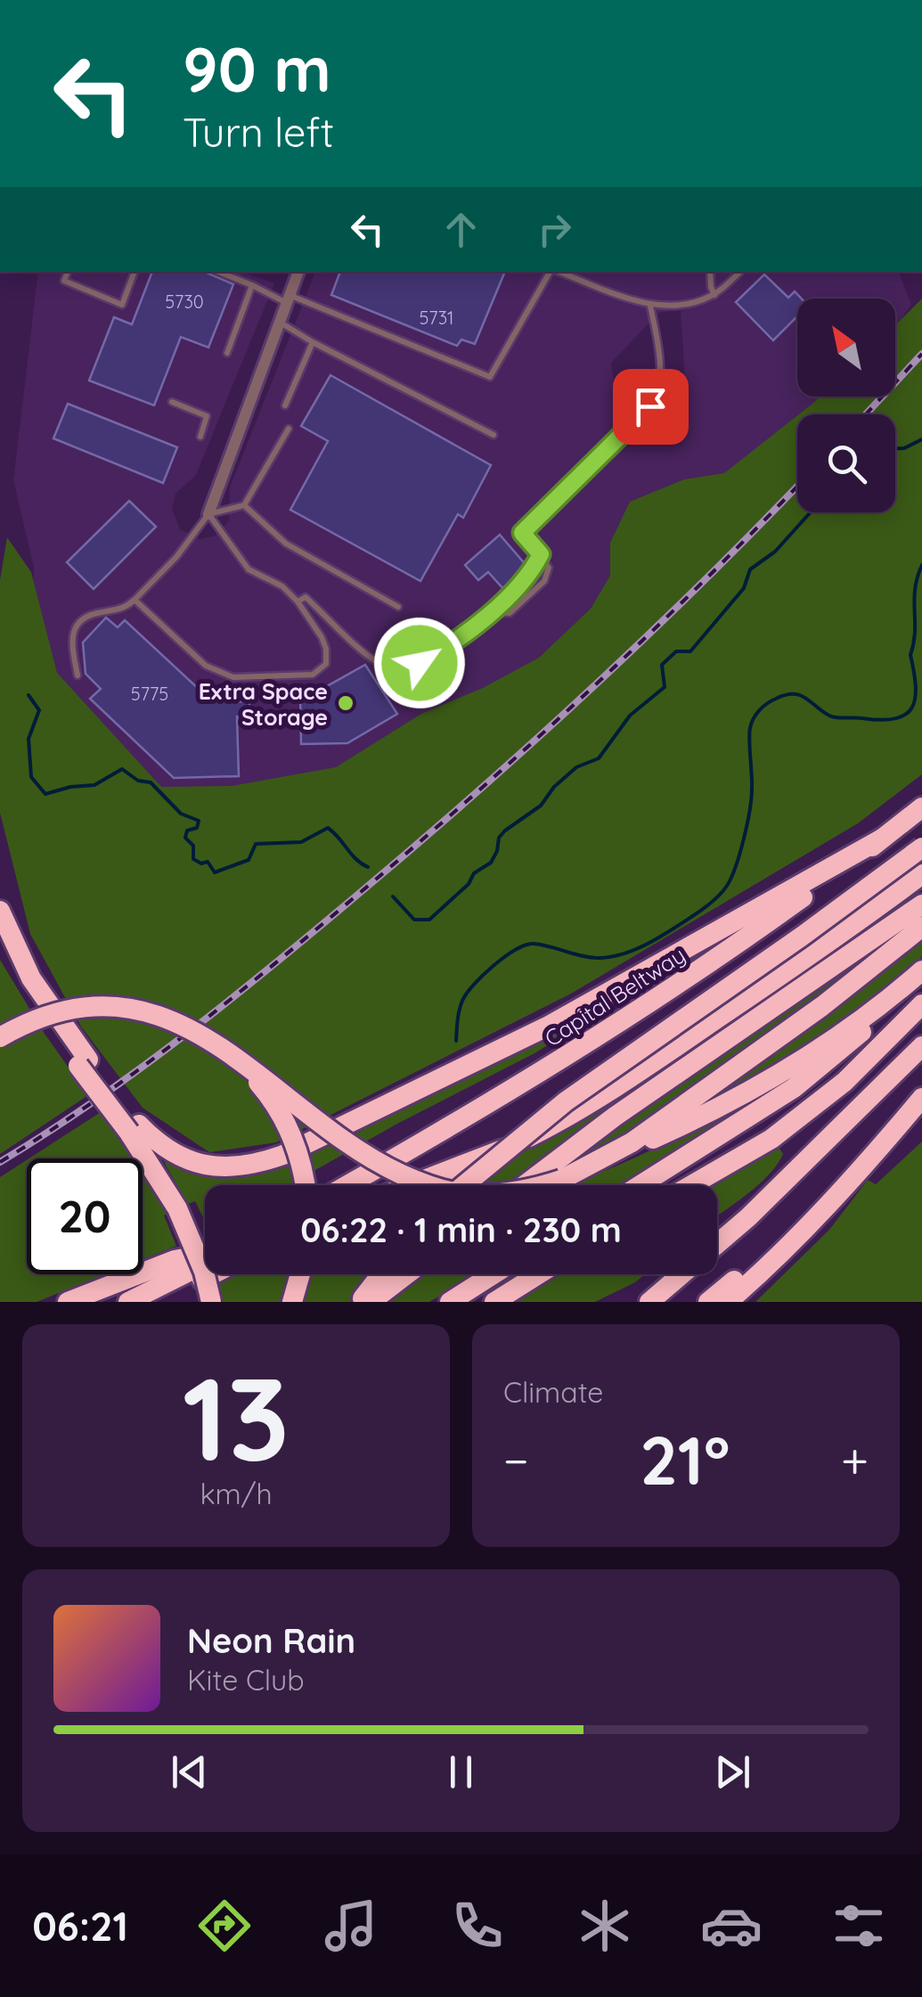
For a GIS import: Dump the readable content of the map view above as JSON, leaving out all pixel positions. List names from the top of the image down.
{
  "streets": {
    "highway": ["Capital Beltway"]
  },
  "places": ["Extra Space Storage"],
  "house_numbers": ["5730", "5731", "5775"],
  "north": "top left",
  "page": {
    "turn": ["90 m", "Turn left"],
    "limit": "20",
    "trip": "06:22 · 1 min · 230 m",
    "tile": [
      ["13", "km/h"],
      "Climate"
    ],
    "heat": ["−", "21°", "+"],
    "song": ["Neon Rain", "Kite Club"],
    "tabs": "06:21"
  }
}
